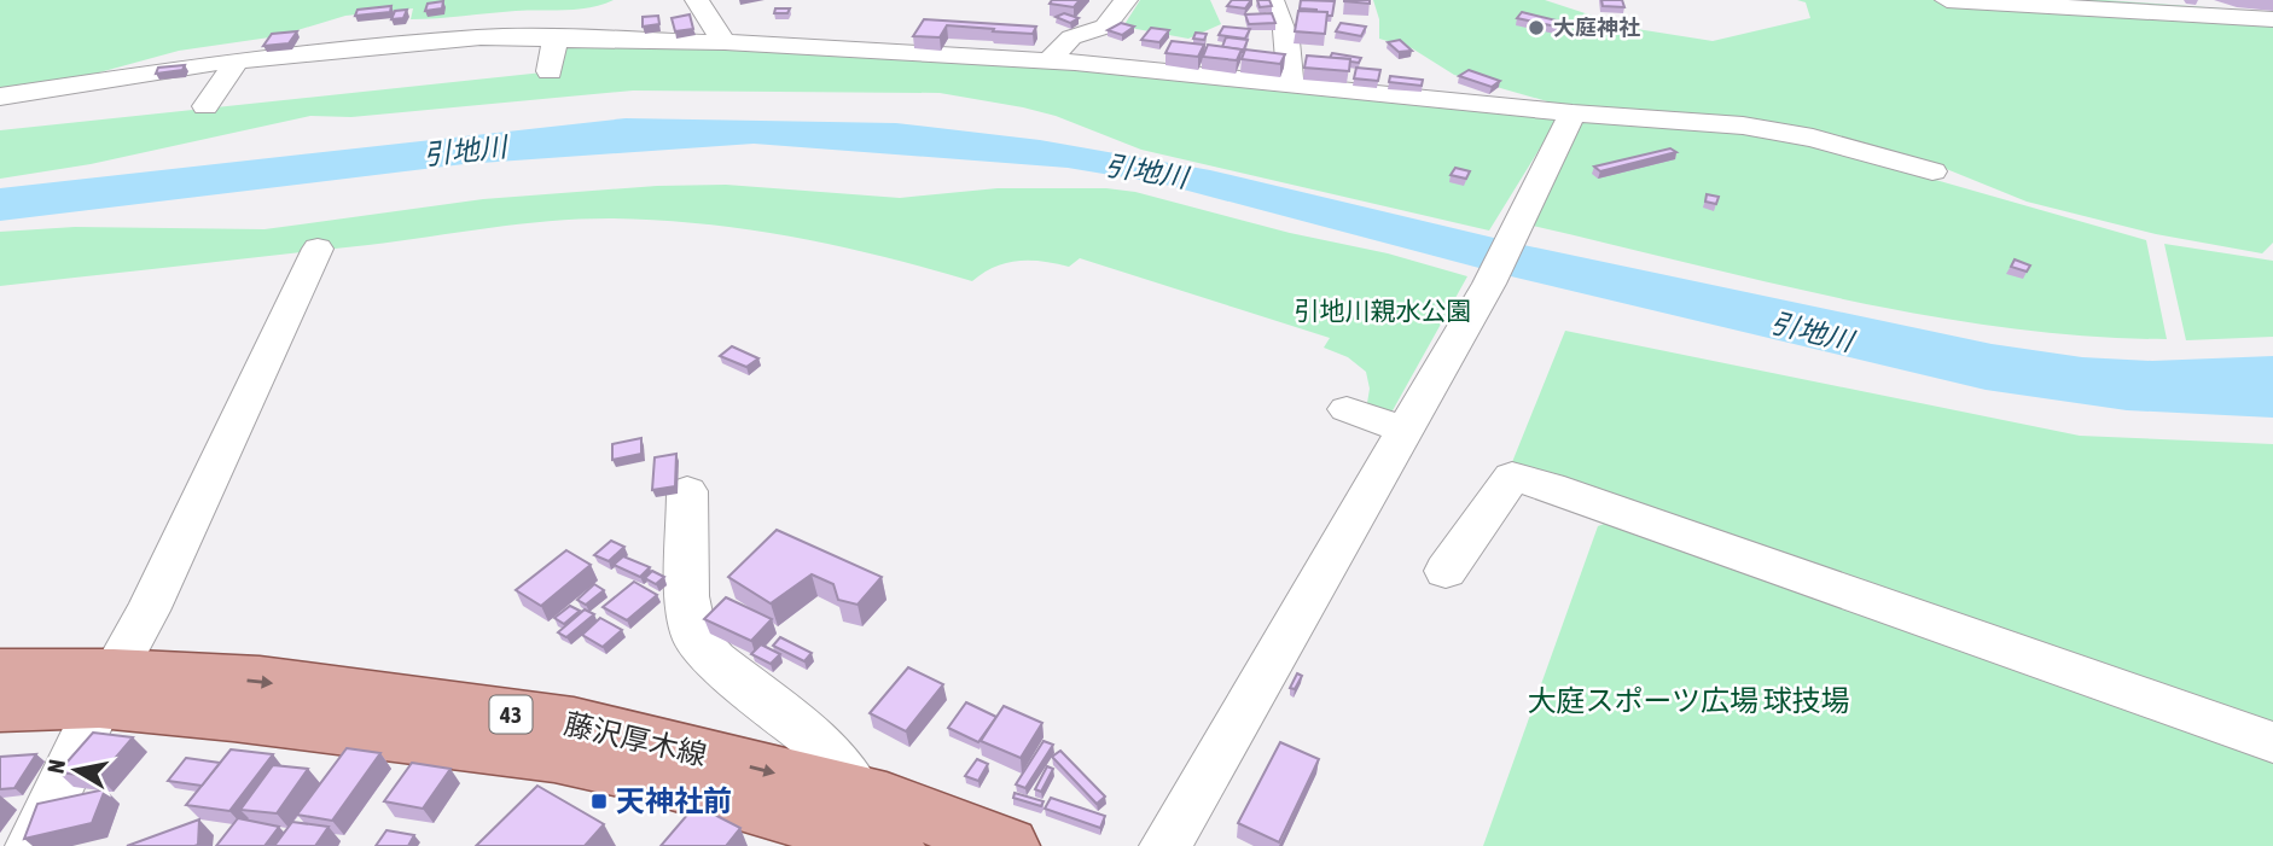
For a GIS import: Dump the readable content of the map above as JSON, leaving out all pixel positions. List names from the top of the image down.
{
  "streets": {
    "main road": ["43", "藤沢厚木線"]
  },
  "water": ["引地川"],
  "parks": ["引地川親水公園", "大庭スポーツ広場 球技場"],
  "places": {
    "other": ["大庭神社"],
    "transit": ["天神社前"]
  },
  "north": "left"
}
